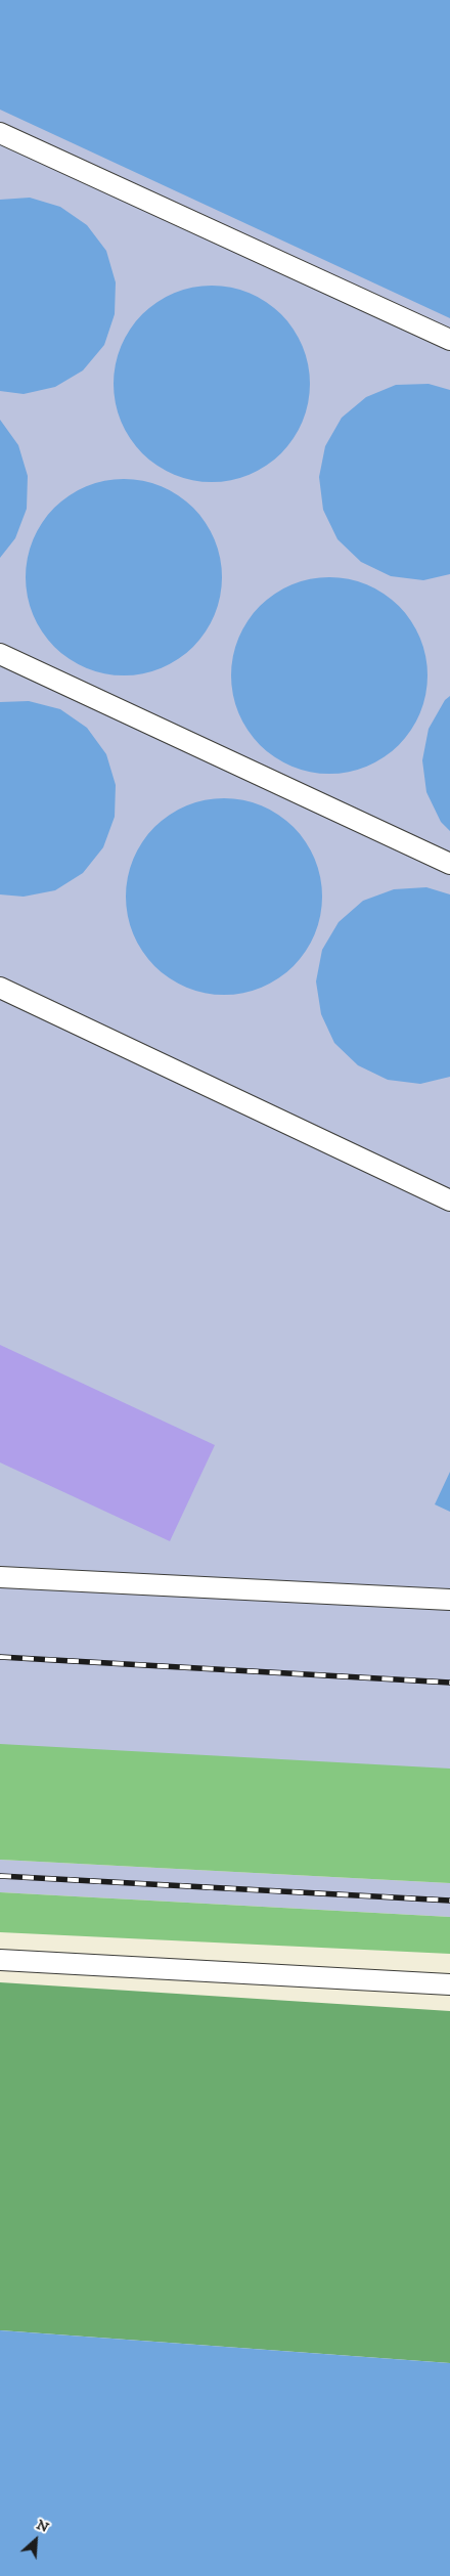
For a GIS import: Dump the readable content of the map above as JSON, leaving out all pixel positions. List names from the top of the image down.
{
  "north": "top right"
}
